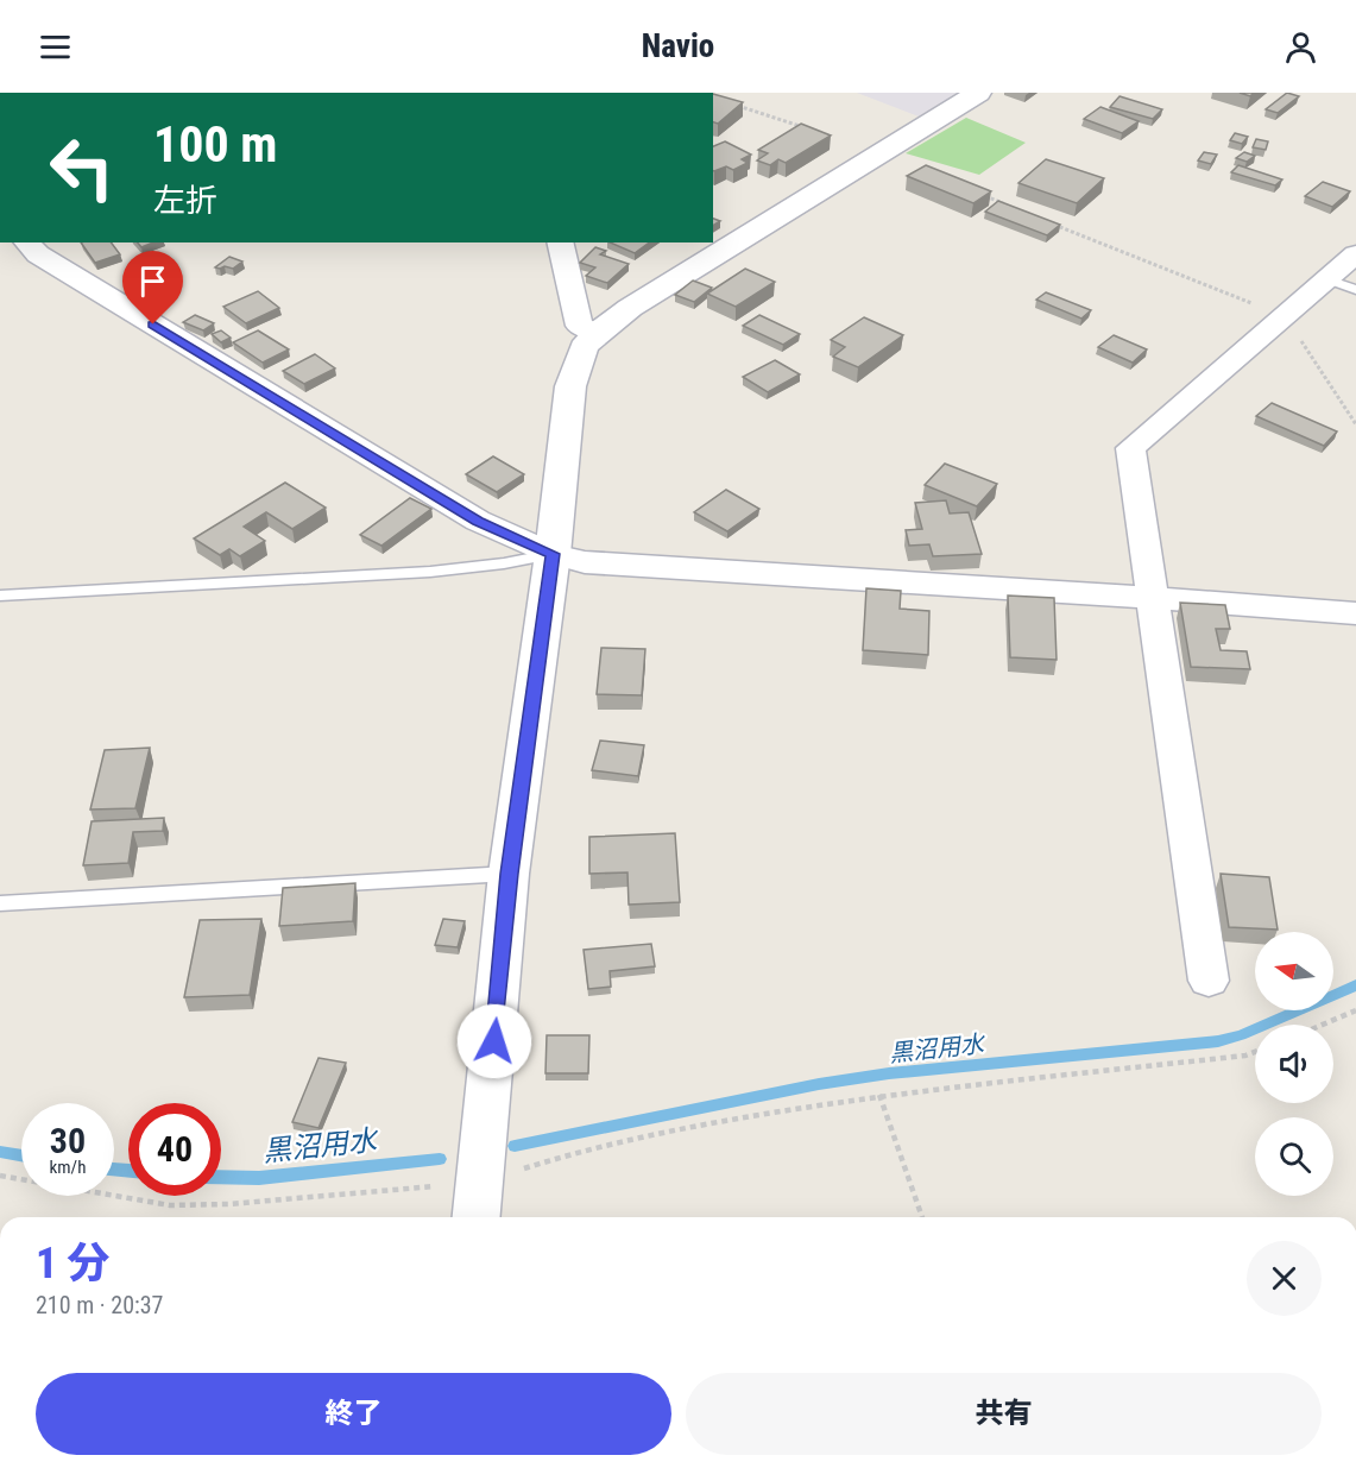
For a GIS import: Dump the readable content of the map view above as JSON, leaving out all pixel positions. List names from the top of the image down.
{
  "water": ["黒沼用水"],
  "north": "left",
  "page": {
    "header": "Navio",
    "turn": ["100 m", "左折"],
    "speed": "30 km/h",
    "limit": "40",
    "heading": ["1 分", "210 m · 20:37"],
    "buttons": ["終了", "共有"]
  }
}
